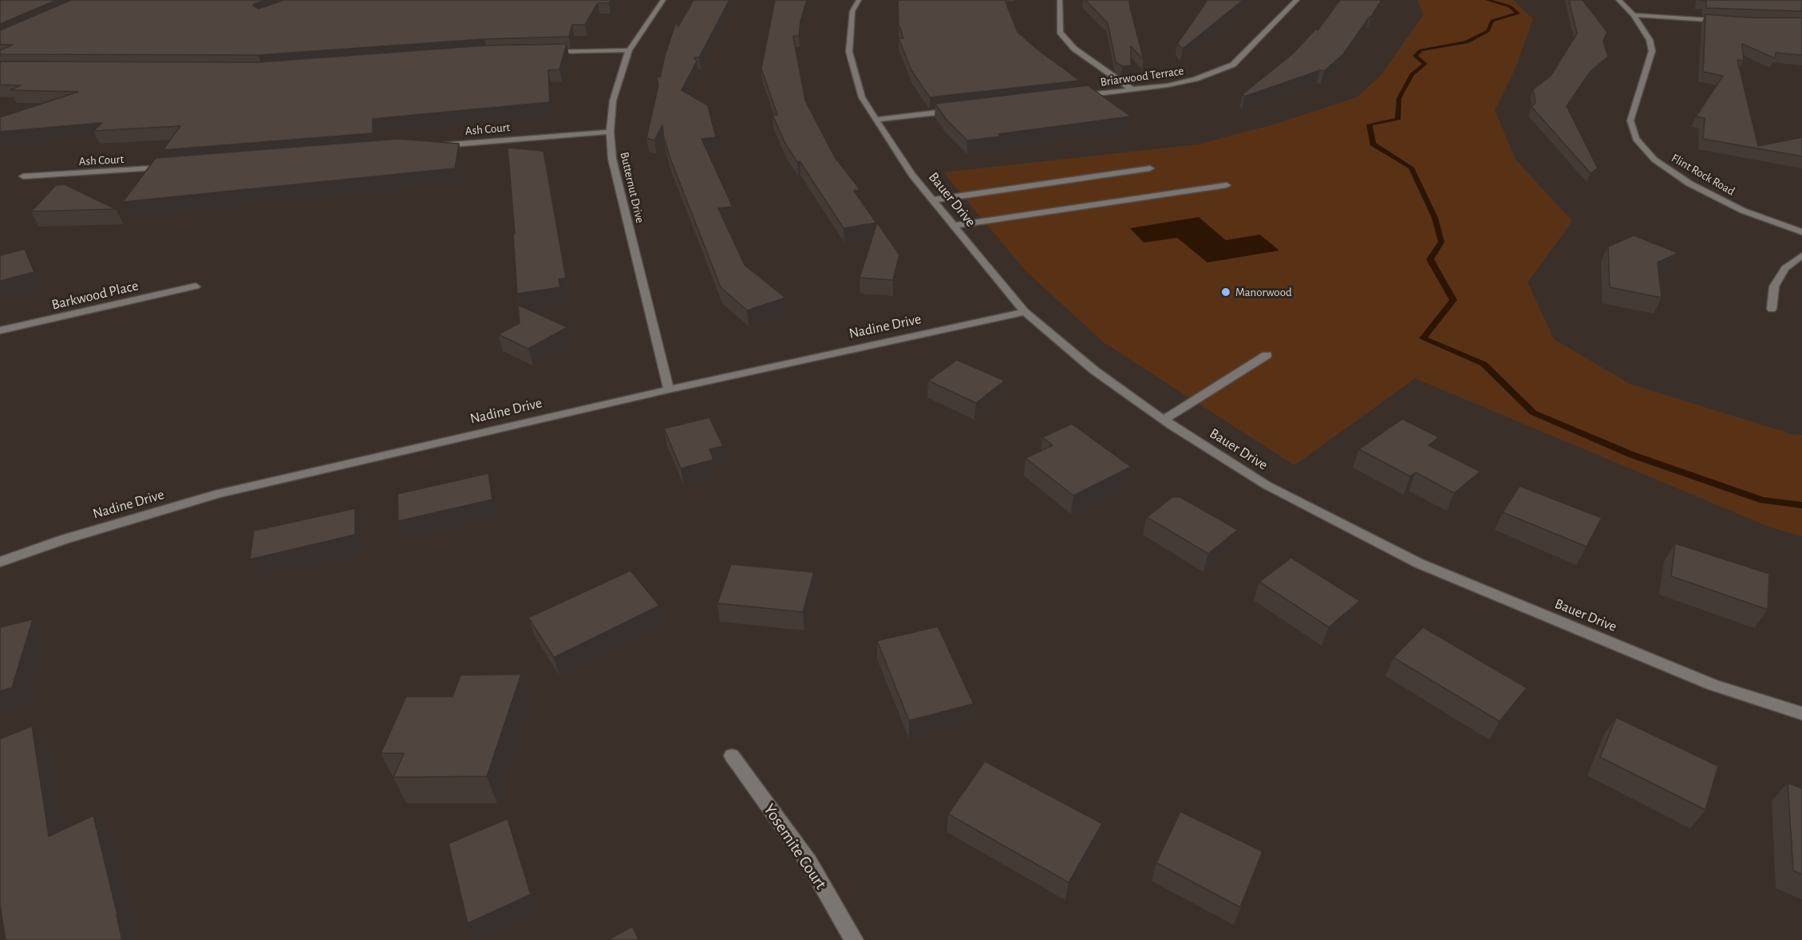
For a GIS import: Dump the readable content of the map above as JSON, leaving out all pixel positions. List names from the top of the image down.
{
  "streets": {
    "street": [
      "Briarwood Terrace",
      "Ash Court",
      "Flint Rock Road",
      "Butternut Drive",
      "Bauer Drive",
      "Barkwood Place",
      "Nadine Drive",
      "Yosemite Court"
    ]
  },
  "crossings": [
    ["Ash Court", "Butternut Drive"],
    ["Butternut Drive", "Nadine Drive"],
    ["Bauer Drive", "Nadine Drive"]
  ],
  "places": ["Manorwood"]
}
